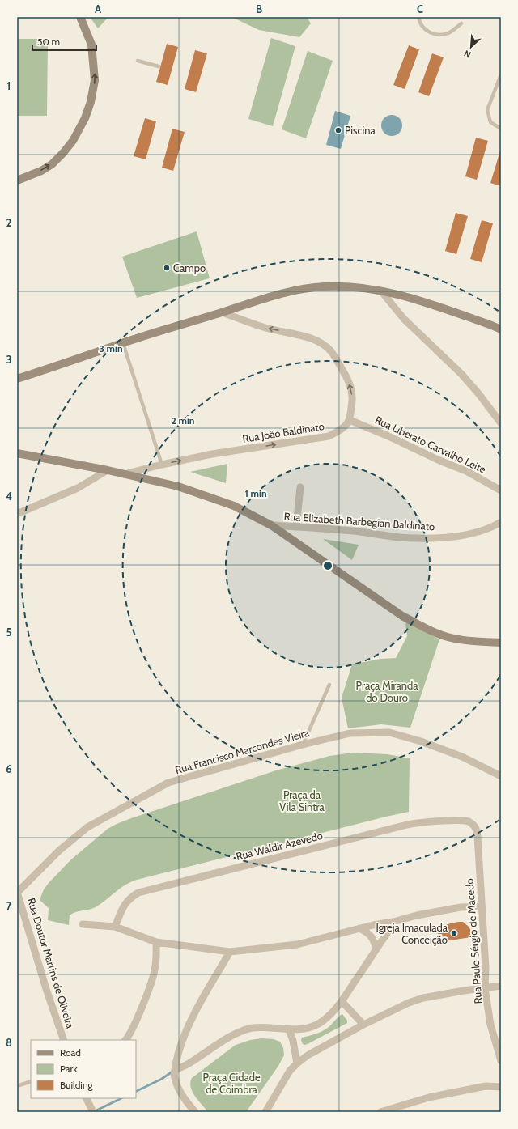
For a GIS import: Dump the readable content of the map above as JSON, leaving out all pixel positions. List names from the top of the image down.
{
  "streets": {
    "street": [
      "Rua João Baldinato",
      "Rua Liberato Carvalho Leite",
      "Rua Elizabeth Barbegian Baldinato",
      "Rua Francisco Marcondes Vieira",
      "Rua Waldir Azevedo",
      "Rua Paulo Sérgio de Macedo",
      "Rua Doutor Martins de Oliveira"
    ]
  },
  "crossings": [
    ["Rua João Baldinato", "Rua Liberato Carvalho Leite"],
    ["Rua Francisco Marcondes Vieira", "Rua Doutor Martins de Oliveira"],
    ["Rua Waldir Azevedo", "Rua Paulo Sérgio de Macedo"]
  ],
  "one_way": ["Rua João Baldinato"],
  "parks": ["Praça Miranda do Douro", "Praça da Vila Sintra", "Praça Cidade de Coimbra"],
  "places": ["Piscina", "Campo", "Igreja Imaculada Conceição"],
  "legend": ["Road", "Park", "Building"],
  "scale_bar": "50 m",
  "north": "bottom left",
  "grid": {
    "columns": ["A", "B", "C"],
    "rows": [
      "1",
      "2",
      "3",
      "4",
      "5",
      "6",
      "7",
      "8"
    ]
  },
  "rings": ["3 min", "2 min", "1 min"]
}
